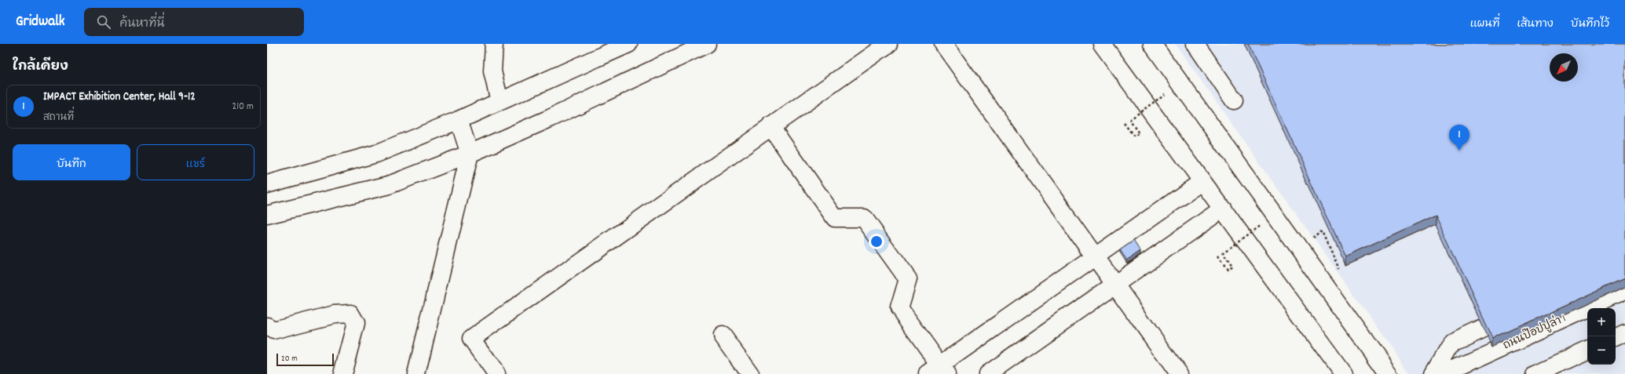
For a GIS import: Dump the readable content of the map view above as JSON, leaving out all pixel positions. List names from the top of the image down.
{
  "streets": {
    "street": ["ถนนป๊อปปูล่า 1"]
  },
  "scale_bar": "20 m",
  "north": "bottom left",
  "page": {
    "header": "Gridwalk",
    "search": "ค้นหาที่นี่",
    "nav": ["แผนที่", "เส้นทาง", "บันทึกไว้"],
    "heading": "ใกล้เคียง",
    "list": [
      {
        "mark": "1",
        "name": "IMPACT Exhibition Center, Hall 9-12",
        "note": "สถานที่",
        "value": "210 m"
      }
    ],
    "pins": "1",
    "buttons": ["บันทึก", "แชร์"],
    "map_buttons": ["+", "−"],
    "scale": "20 m"
  }
}
